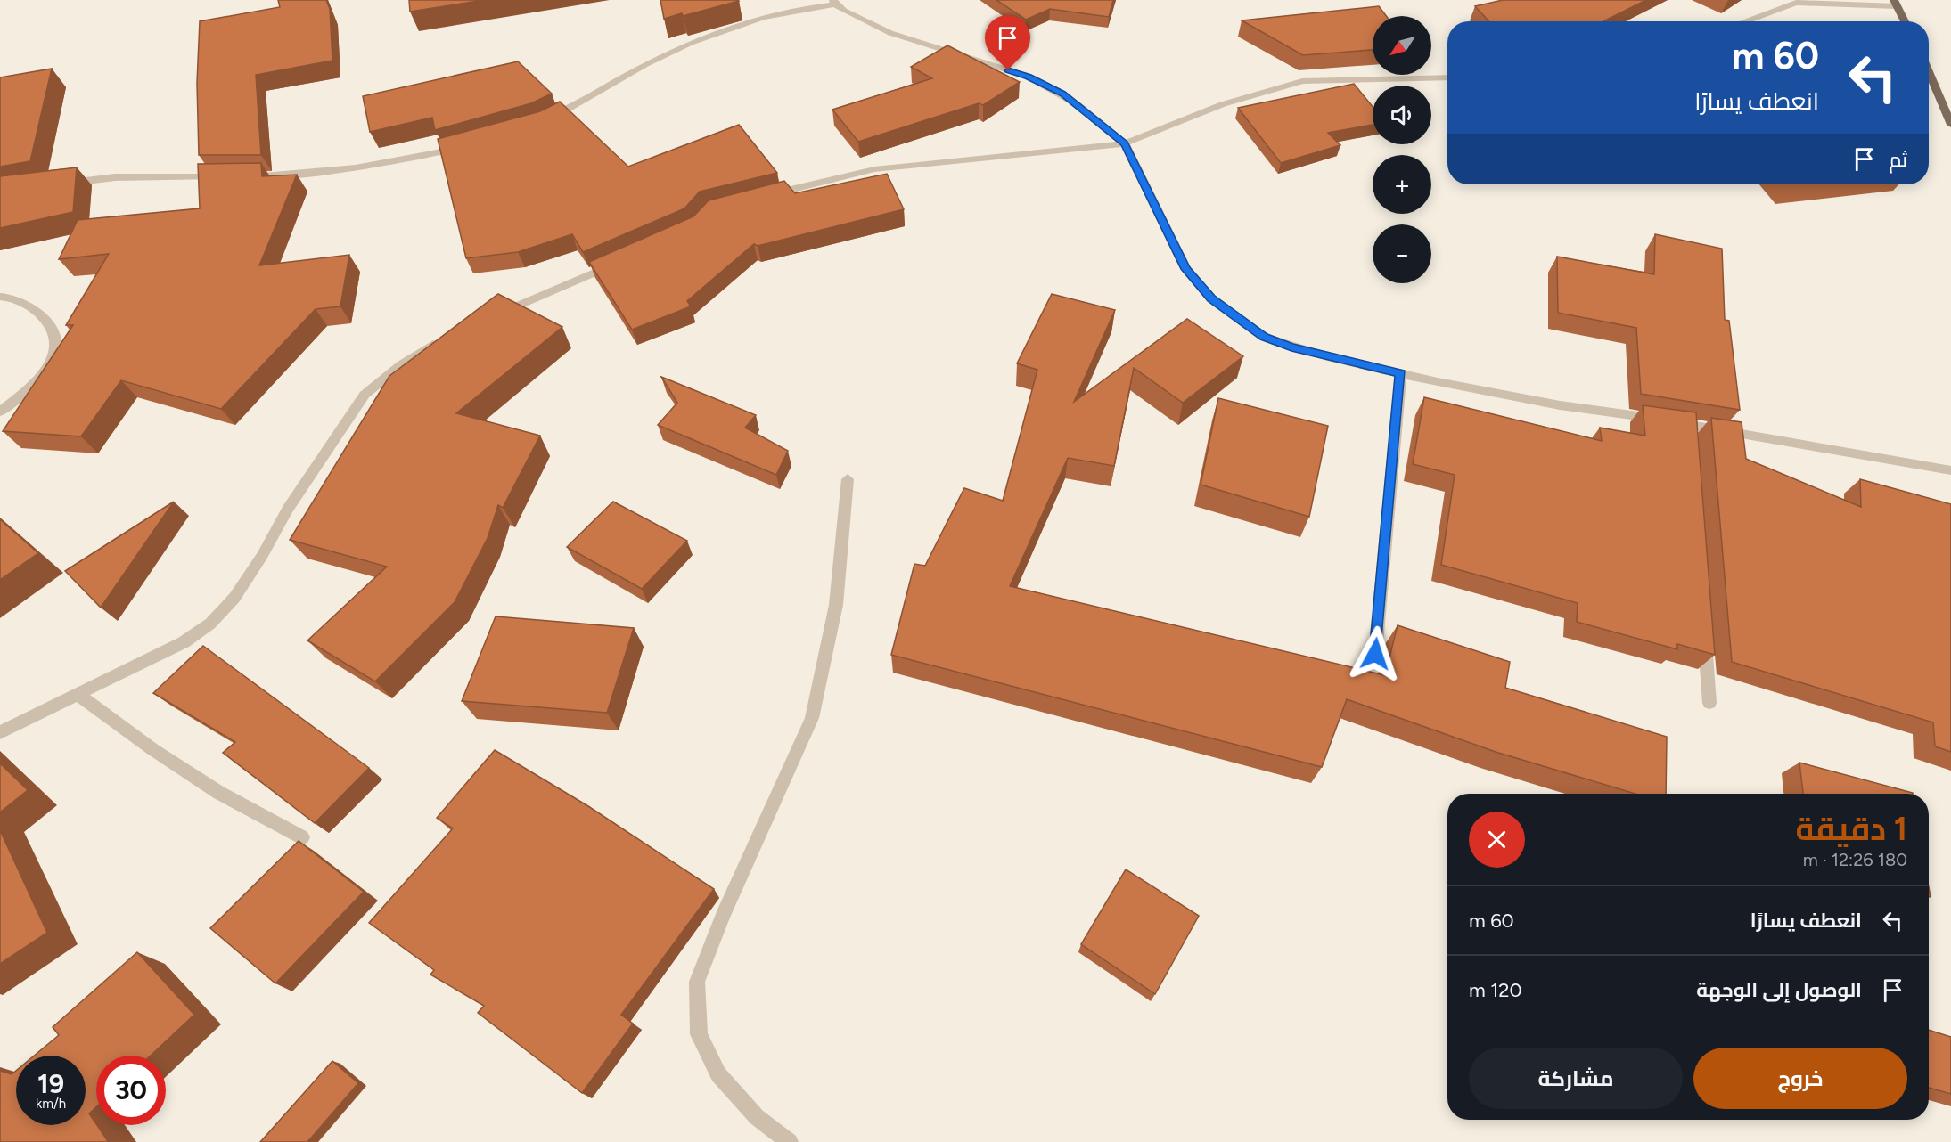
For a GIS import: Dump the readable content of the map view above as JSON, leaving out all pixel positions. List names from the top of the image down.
{
  "north": "bottom left",
  "page": {
    "map_buttons": ["+", "−"],
    "turn": ["60 m", "انعطف يسارًا"],
    "then": "ثم",
    "heading": ["1 دقيقة", "180 m · 12:26"],
    "list": [
      {
        "name": "انعطف يسارًا",
        "value": "60 m"
      },
      {
        "name": "الوصول إلى الوجهة",
        "value": "120 m"
      }
    ],
    "buttons": ["خروج", "مشاركة"],
    "speed": "19 km/h",
    "limit": "30"
  }
}
